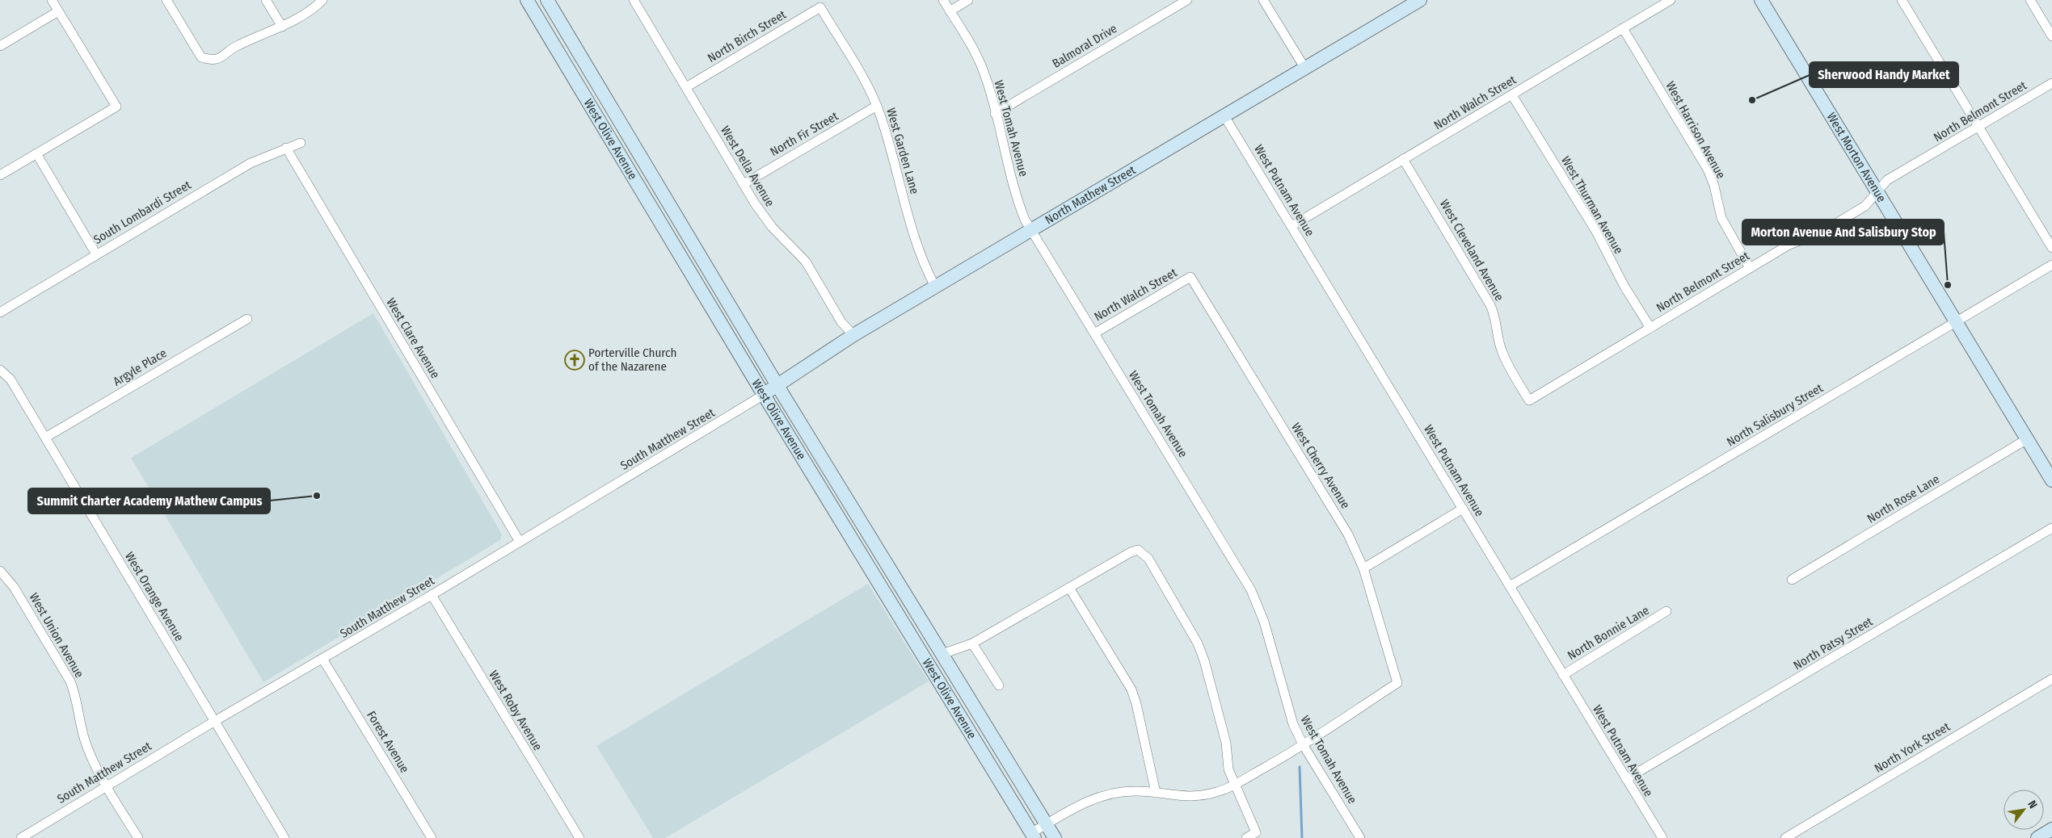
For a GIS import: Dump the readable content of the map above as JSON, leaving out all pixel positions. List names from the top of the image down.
{
  "streets": {
    "main road": ["West Olive Avenue", "West Morton Avenue", "North Mathew Street"],
    "street": [
      "North Birch Street",
      "Balmoral Drive",
      "North Walch Street",
      "North Belmont Street",
      "West Tomah Avenue",
      "West Harrison Avenue",
      "North Fir Street",
      "West Garden Lane",
      "West Della Avenue",
      "West Putnam Avenue",
      "West Thurman Avenue",
      "South Lombardi Street",
      "West Cleveland Avenue",
      "West Clare Avenue",
      "Argyle Place",
      "North Salisbury Street",
      "South Matthew Street",
      "West Cherry Avenue",
      "North Rose Lane",
      "West Orange Avenue",
      "North Bonnie Lane",
      "West Union Avenue",
      "North Patsy Street",
      "West Roby Avenue",
      "Forest Avenue",
      "North York Street"
    ]
  },
  "crossings": [
    ["North Birch Street", "West Garden Lane"],
    ["North Birch Street", "West Della Avenue"],
    ["Balmoral Drive", "West Tomah Avenue"],
    ["North Walch Street", "West Tomah Avenue"],
    ["North Walch Street", "West Harrison Avenue"],
    ["North Walch Street", "West Putnam Avenue"],
    ["North Walch Street", "West Thurman Avenue"],
    ["North Walch Street", "West Cleveland Avenue"],
    ["North Walch Street", "West Cherry Avenue"],
    ["North Belmont Street", "West Harrison Avenue"],
    ["North Belmont Street", "West Morton Avenue"],
    ["North Belmont Street", "West Thurman Avenue"],
    ["North Belmont Street", "West Cleveland Avenue"],
    ["West Tomah Avenue", "North Mathew Street"],
    ["West Tomah Avenue", "West Cherry Avenue"],
    ["North Fir Street", "West Garden Lane"],
    ["North Fir Street", "West Della Avenue"],
    ["West Olive Avenue", "North Mathew Street"],
    ["West Olive Avenue", "South Matthew Street"],
    ["West Garden Lane", "North Mathew Street"],
    ["West Morton Avenue", "North Salisbury Street"],
    ["West Morton Avenue", "North Rose Lane"],
    ["West Della Avenue", "North Mathew Street"],
    ["West Putnam Avenue", "North Mathew Street"],
    ["West Putnam Avenue", "North Salisbury Street"],
    ["West Putnam Avenue", "North Bonnie Lane"],
    ["West Putnam Avenue", "North Patsy Street"],
    ["North Mathew Street", "South Matthew Street"],
    ["South Lombardi Street", "West Clare Avenue"],
    ["West Clare Avenue", "South Matthew Street"],
    ["Argyle Place", "West Orange Avenue"],
    ["South Matthew Street", "West Orange Avenue"],
    ["South Matthew Street", "West Union Avenue"],
    ["South Matthew Street", "West Roby Avenue"],
    ["South Matthew Street", "Forest Avenue"]
  ],
  "places": {
    "other": ["Sherwood Handy Market", "Morton Avenue And Salisbury Stop", "Summit Charter Academy Mathew Campus"],
    "church": ["Porterville Church of the Nazarene"]
  },
  "north": "top right"
}
